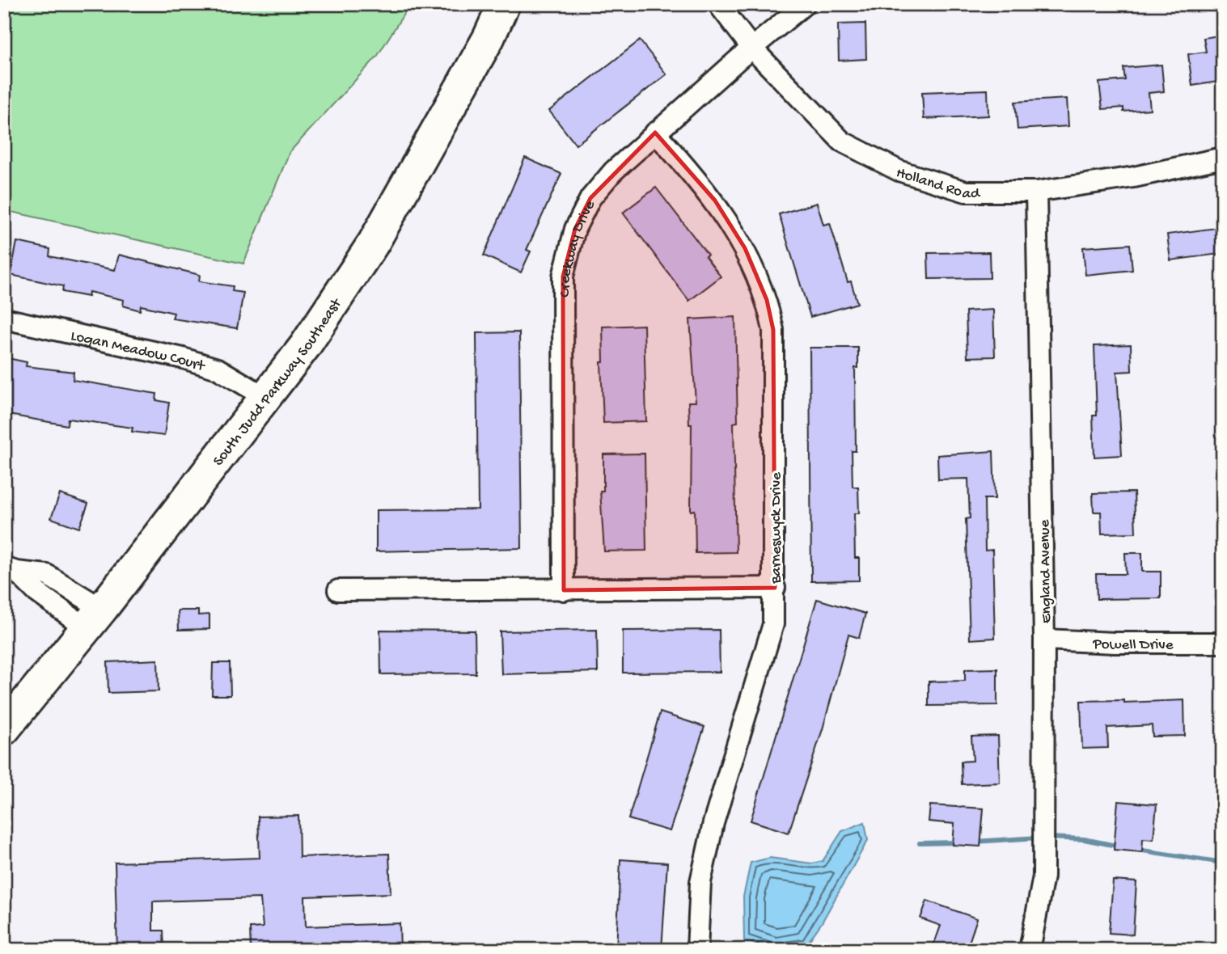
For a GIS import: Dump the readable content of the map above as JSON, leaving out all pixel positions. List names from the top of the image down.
{
  "streets": {
    "highway": ["South Judd Parkway Southeast"],
    "street": [
      "Holland Road",
      "Creekway Drive",
      "Logan Meadow Court",
      "Barneswyck Drive",
      "England Avenue",
      "Powell Drive"
    ]
  },
  "crossings": [
    ["Holland Road", "Creekway Drive"],
    ["Holland Road", "England Avenue"],
    ["Creekway Drive", "Barneswyck Drive"],
    ["Logan Meadow Court", "South Judd Parkway Southeast"],
    ["England Avenue", "Powell Drive"]
  ]
}
